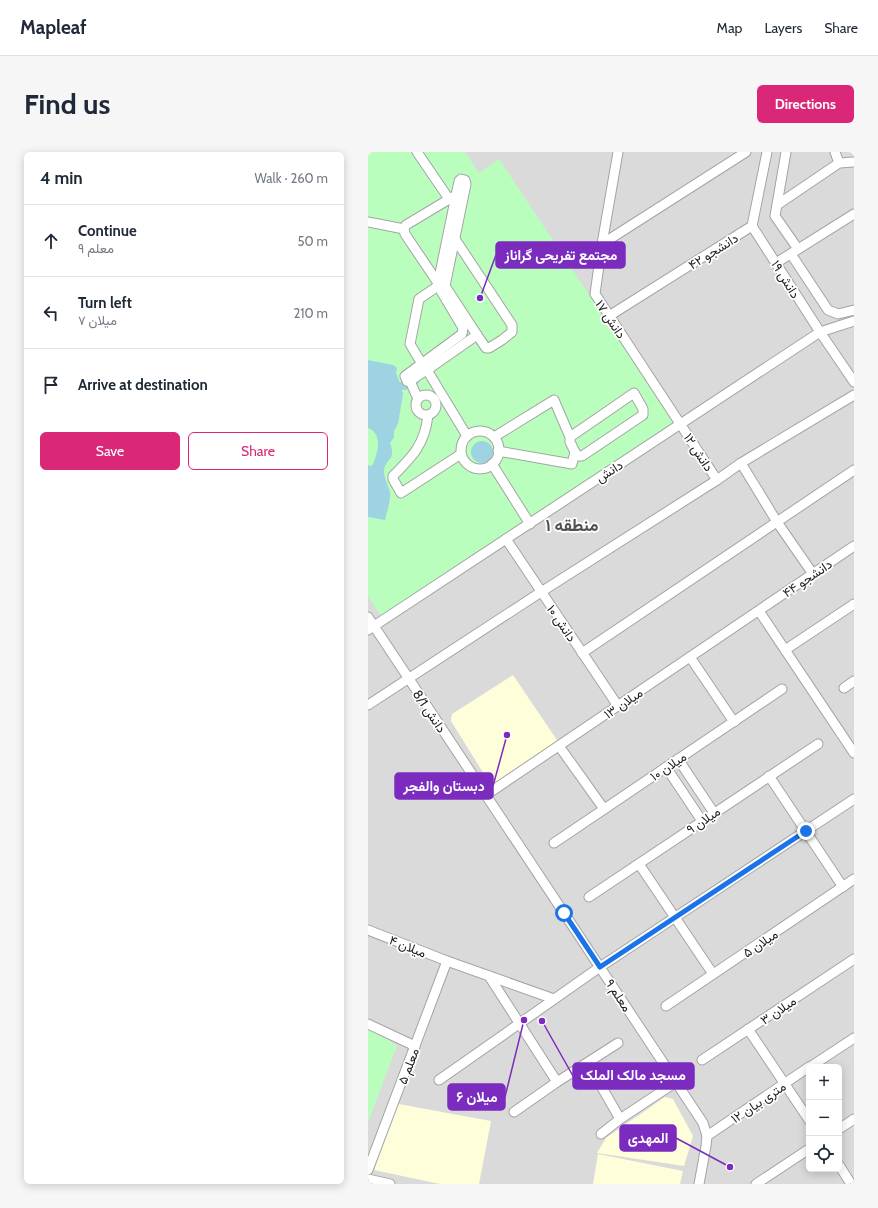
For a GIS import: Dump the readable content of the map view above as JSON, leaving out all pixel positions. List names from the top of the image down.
{
  "streets": {
    "street": [
      "دانشجو ۴۲",
      "دانش ۱۹",
      "دانش ۱۷",
      "دانش ۱۲",
      "دانش",
      "دانشجو ۴۴",
      "دانش ۱۰",
      "میلان ۱۳",
      "دانش 8/1",
      "میلان ۱۰",
      "میلان ۹",
      "میلان ۵",
      "میلان ۴",
      "معلم ۹",
      "میلان ۳",
      "معلم ۵",
      "۱۲ متری بیان"
    ]
  },
  "crossings": [
    ["دانشجو ۴۲", "دانش ۱۹"],
    ["دانشجو ۴۲", "دانش ۱۷"],
    ["دانش ۱۹", "دانش"],
    ["دانش ۱۷", "دانش ۱۲"],
    ["دانش ۱۷", "دانش"],
    ["دانش ۱۲", "دانش"],
    ["دانش", "دانش ۱۰"],
    ["دانش", "دانش 8/1"],
    ["دانشجو ۴۴", "میلان ۱۳"],
    ["دانش ۱۰", "میلان ۱۳"],
    ["میلان ۱۳", "دانش 8/1"],
    ["میلان ۱۳", "معلم ۹"],
    ["دانش 8/1", "معلم ۹"],
    ["میلان ۴", "معلم ۵"],
    ["معلم ۹", "۱۲ متری بیان"]
  ],
  "districts": ["منطقه ۱"],
  "places": [
    "مجتمع تفریحی گراناز",
    "دبستان والفجر",
    "میلان ۶",
    "مسجد مالک الملک",
    "المهدی"
  ],
  "page": {
    "header": "Mapleaf",
    "nav": ["Map", "Layers", "Share"],
    "buttons": [
      "Directions",
      ["Save", "Share"]
    ],
    "title": "Find us",
    "heading": ["4 min", "Walk · 260 m"],
    "list": [
      ["Continue", "معلم ۹", "50 m"],
      ["Turn left", "میلان ۷", "210 m"],
      "Arrive at destination"
    ],
    "map_buttons": ["+", "−"]
  }
}
